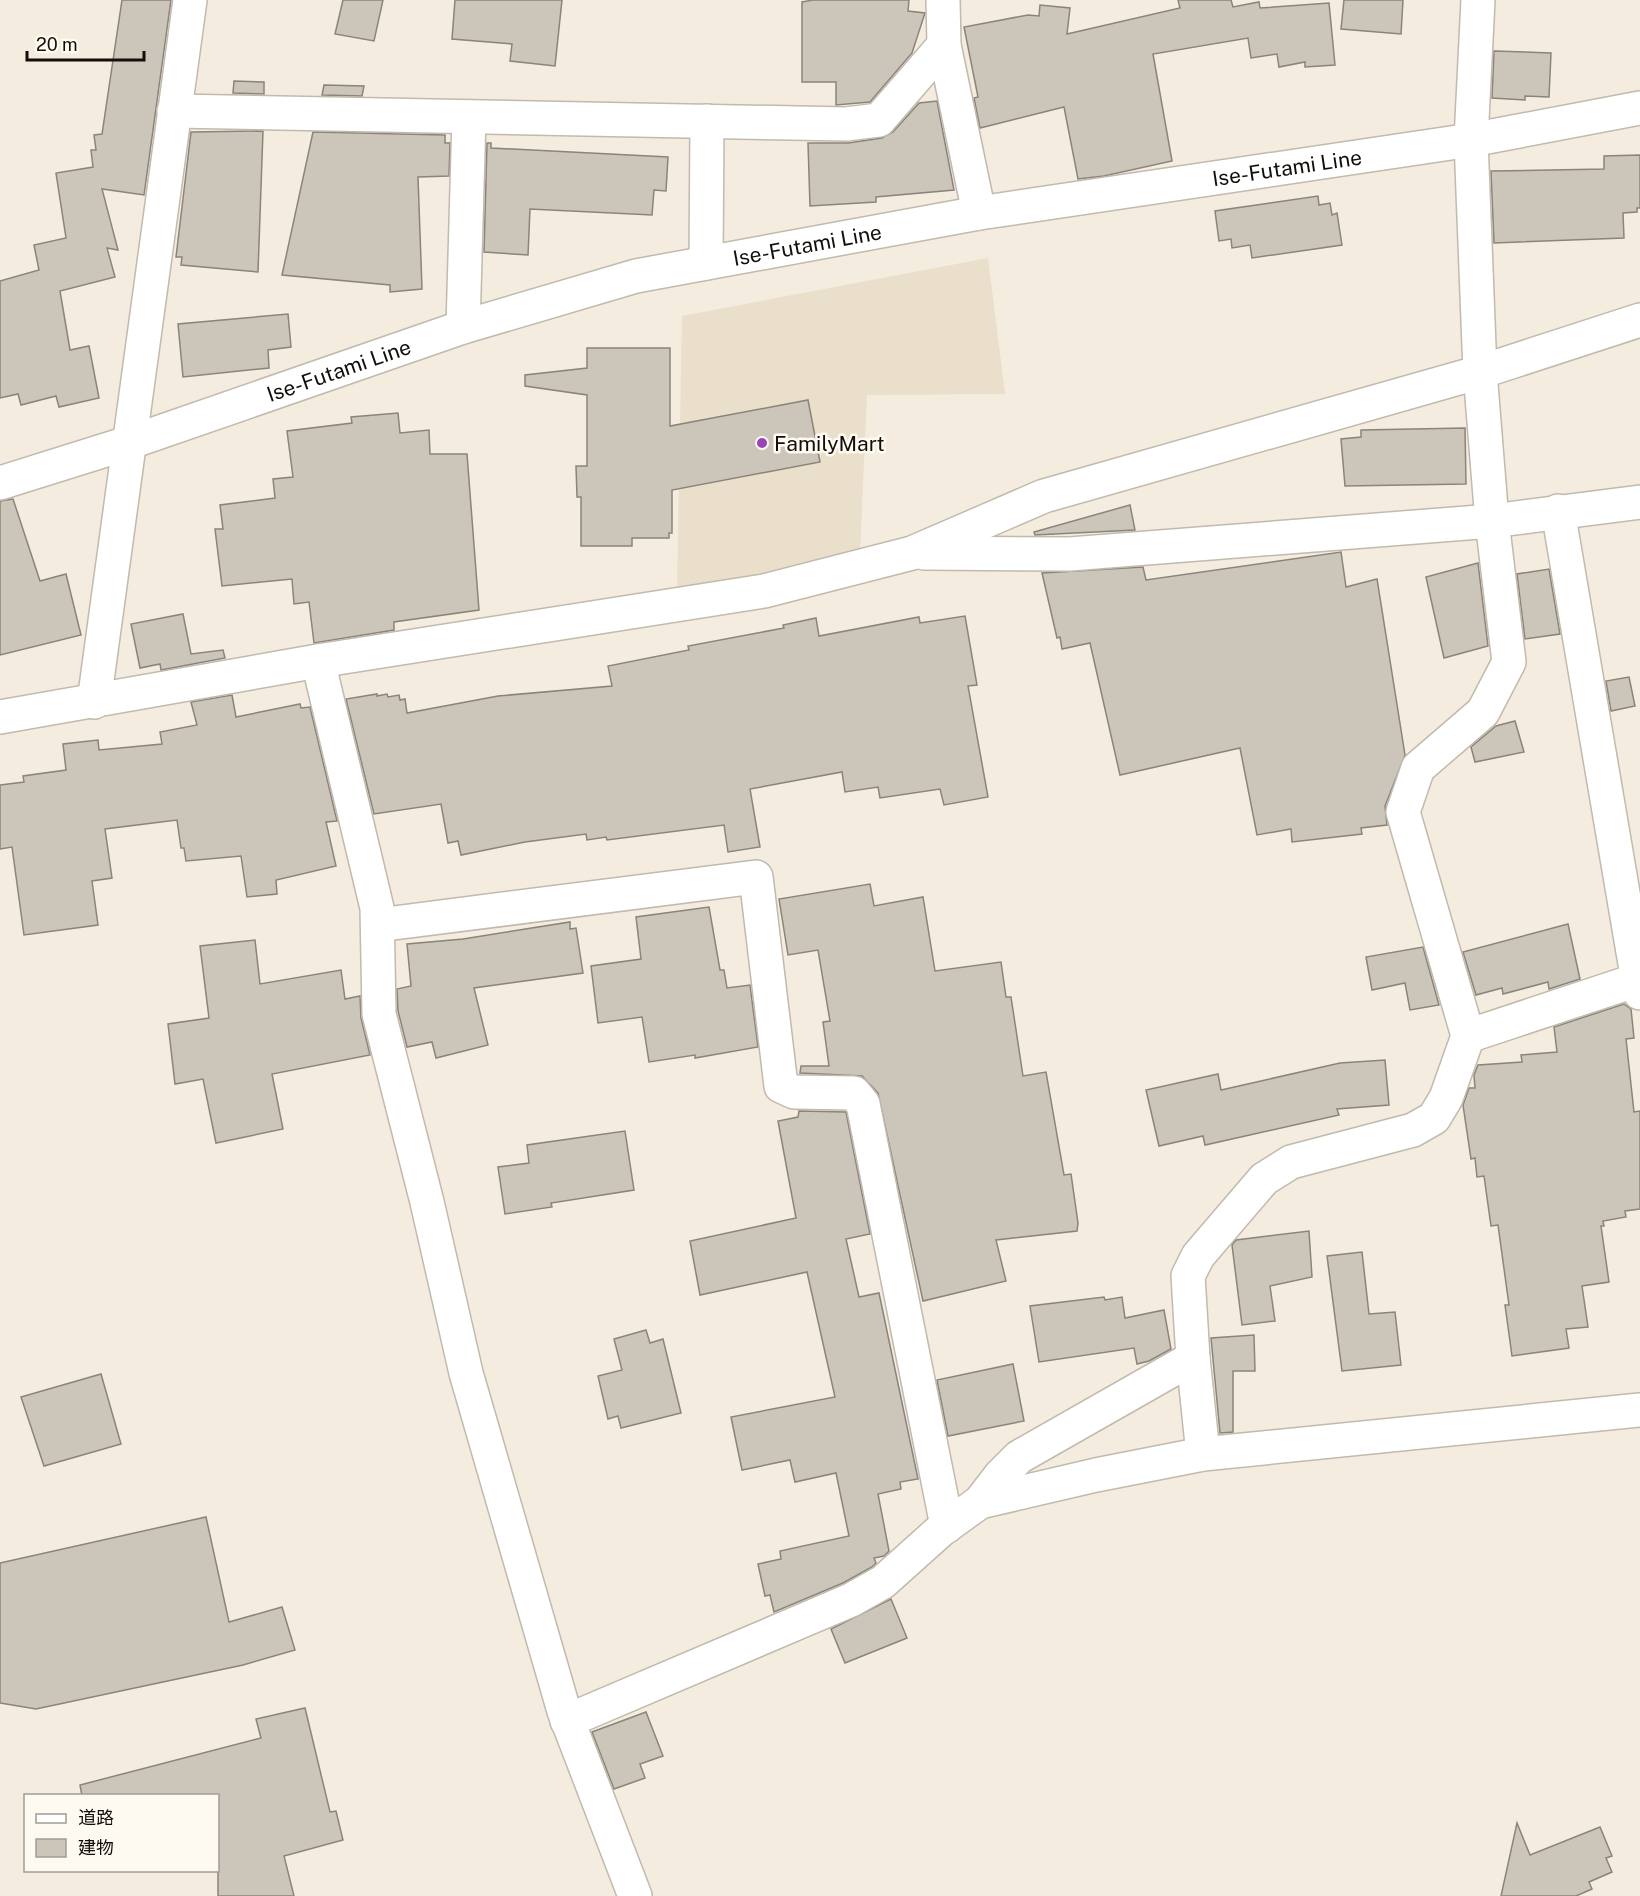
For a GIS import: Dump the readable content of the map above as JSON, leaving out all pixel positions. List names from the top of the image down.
{
  "streets": {
    "street": ["Ise-Futami Line"]
  },
  "places": ["FamilyMart"],
  "legend": ["道路", "建物"],
  "scale_bar": "20 m"
}
